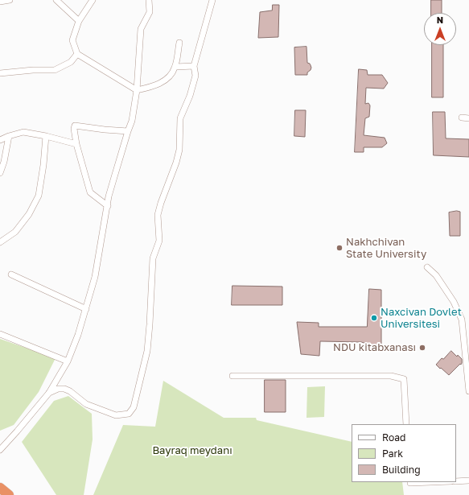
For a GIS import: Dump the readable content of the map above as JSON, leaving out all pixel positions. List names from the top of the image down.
{
  "parks": ["Bayraq meydanı"],
  "places": ["Nakhchivan State University", "Naxcivan Dovlet Universitesi", "NDU kitabxanası"],
  "legend": ["Road", "Park", "Building"],
  "north": "top"
}
